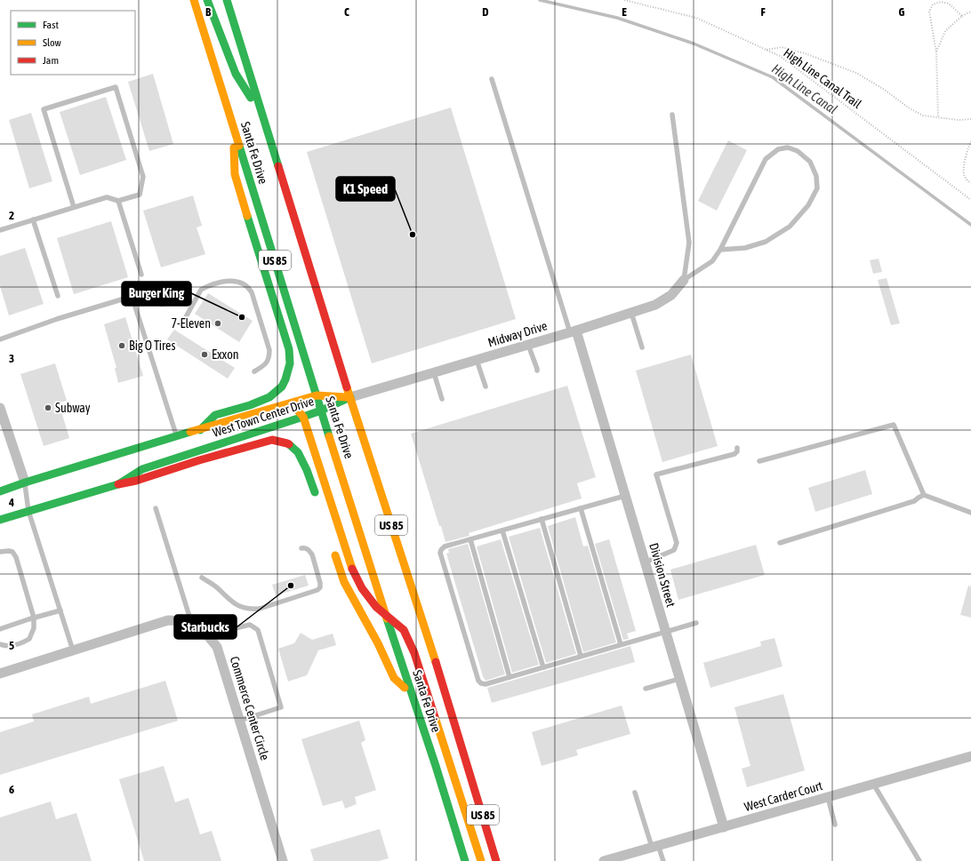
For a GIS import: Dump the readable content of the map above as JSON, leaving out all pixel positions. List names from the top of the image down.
{
  "streets": {
    "main road": ["Santa Fe Drive", "US 85", "West Town Center Drive"],
    "street": [
      "Midway Drive",
      "Division Street",
      "Commerce Center Circle",
      "West Carder Court"
    ],
    "path": ["High Line Canal Trail"]
  },
  "crossings": [
    ["Santa Fe Drive", "Midway Drive"],
    ["Santa Fe Drive", "West Town Center Drive"],
    ["Midway Drive", "West Town Center Drive"],
    ["Midway Drive", "Division Street"],
    ["Division Street", "West Carder Court"]
  ],
  "water": ["High Line Canal"],
  "places": [
    "K1 Speed",
    "Burger King",
    "7-Eleven",
    "Big O Tires",
    "Exxon",
    "Subway",
    "Starbucks"
  ],
  "legend": ["Fast", "Slow", "Jam"],
  "grid": {
    "columns": [
      "B",
      "C",
      "D",
      "E",
      "F",
      "G"
    ],
    "rows": [
      "2",
      "3",
      "4",
      "5",
      "6"
    ]
  }
}
